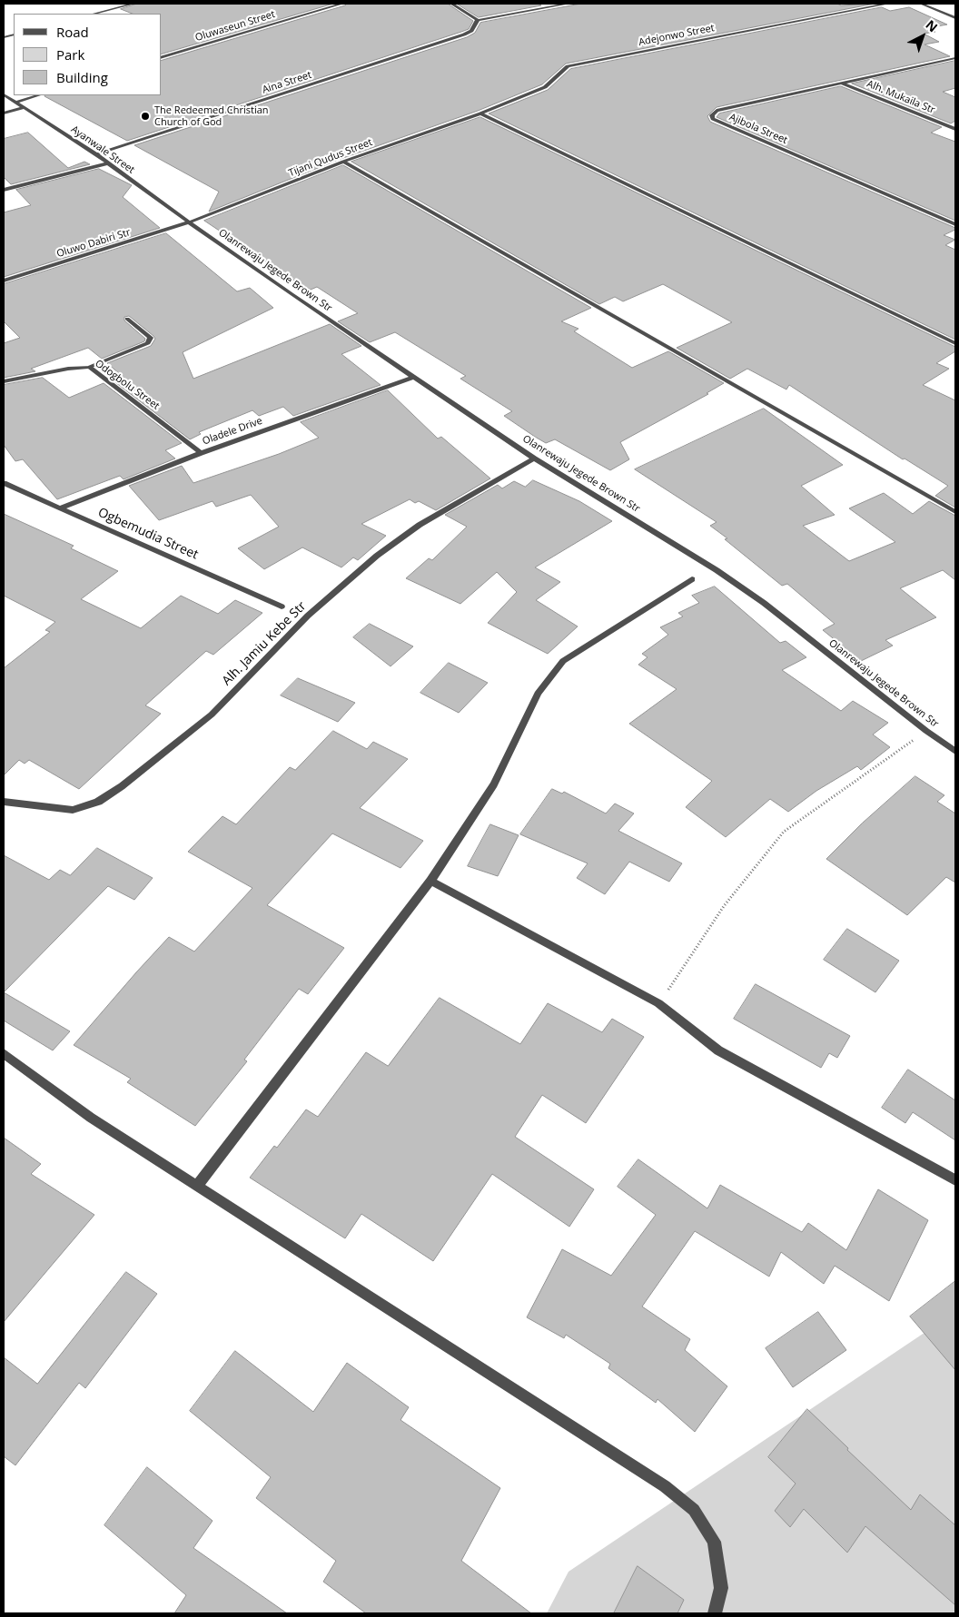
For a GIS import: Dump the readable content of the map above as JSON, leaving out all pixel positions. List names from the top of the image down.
{
  "streets": {
    "street": [
      "Oluwaseun Street",
      "Adejonwo Street",
      "Aina Street",
      "Alh. Mukaila Str",
      "Ajibola Street",
      "Ayanwale Street",
      "Tijani Qudus Street",
      "Oluwo Dabiri Str",
      "Olanrewaju Jegede Brown Str",
      "Odogbolu Street",
      "Oladele Drive",
      "Ogbemudia Street",
      "Alh. Jamiu Kebe Str"
    ]
  },
  "crossings": [
    ["Adejonwo Street", "Tijani Qudus Street"],
    ["Aina Street", "Ayanwale Street"],
    ["Alh. Mukaila Str", "Ajibola Street"],
    ["Ayanwale Street", "Tijani Qudus Street"],
    ["Ayanwale Street", "Oluwo Dabiri Str"],
    ["Ayanwale Street", "Olanrewaju Jegede Brown Str"],
    ["Tijani Qudus Street", "Oluwo Dabiri Str"],
    ["Tijani Qudus Street", "Olanrewaju Jegede Brown Str"],
    ["Oluwo Dabiri Str", "Olanrewaju Jegede Brown Str"],
    ["Olanrewaju Jegede Brown Str", "Oladele Drive"],
    ["Olanrewaju Jegede Brown Str", "Alh. Jamiu Kebe Str"],
    ["Odogbolu Street", "Oladele Drive"],
    ["Oladele Drive", "Ogbemudia Street"]
  ],
  "places": ["The Redeemed Christian Church of God"],
  "legend": ["Road", "Park", "Building"],
  "north": "top right"
}
